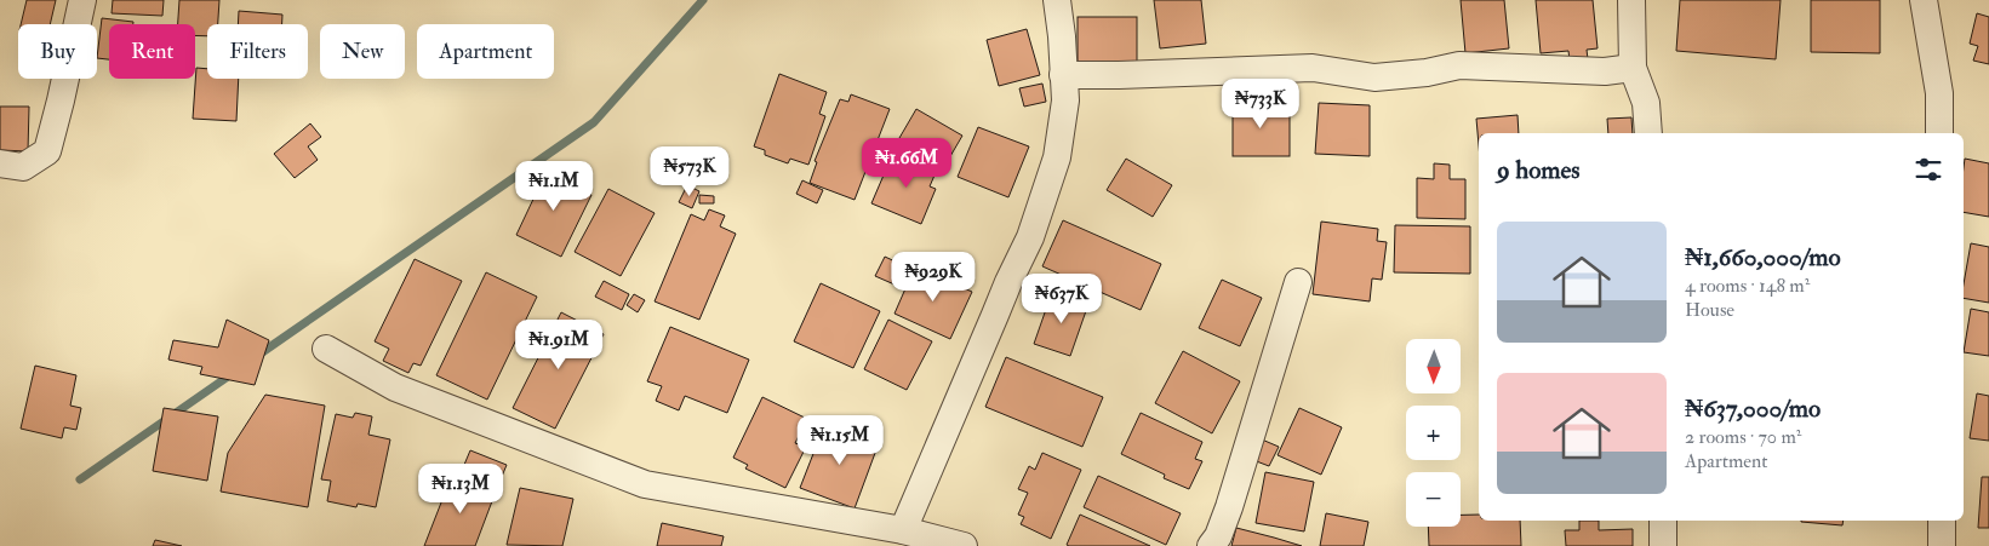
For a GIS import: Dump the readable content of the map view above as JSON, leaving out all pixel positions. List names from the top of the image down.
{
  "north": "bottom",
  "page": {
    "chip": [
      "Buy",
      "Rent",
      "Filters",
      "New",
      "Apartment"
    ],
    "price": [
      "₦733K",
      "₦1.66M",
      "₦573K",
      "₦1.1M",
      "₦929K",
      "₦637K",
      "₦1.91M",
      "₦1.15M",
      "₦1.13M"
    ],
    "heading": "9 homes",
    "list": [
      {
        "name": "₦1,660,000/mo",
        "note": "4 rooms · 148 m² · House"
      },
      {
        "name": "₦637,000/mo",
        "note": "2 rooms · 70 m² · Apartment"
      }
    ],
    "map_buttons": ["+", "−"]
  }
}
